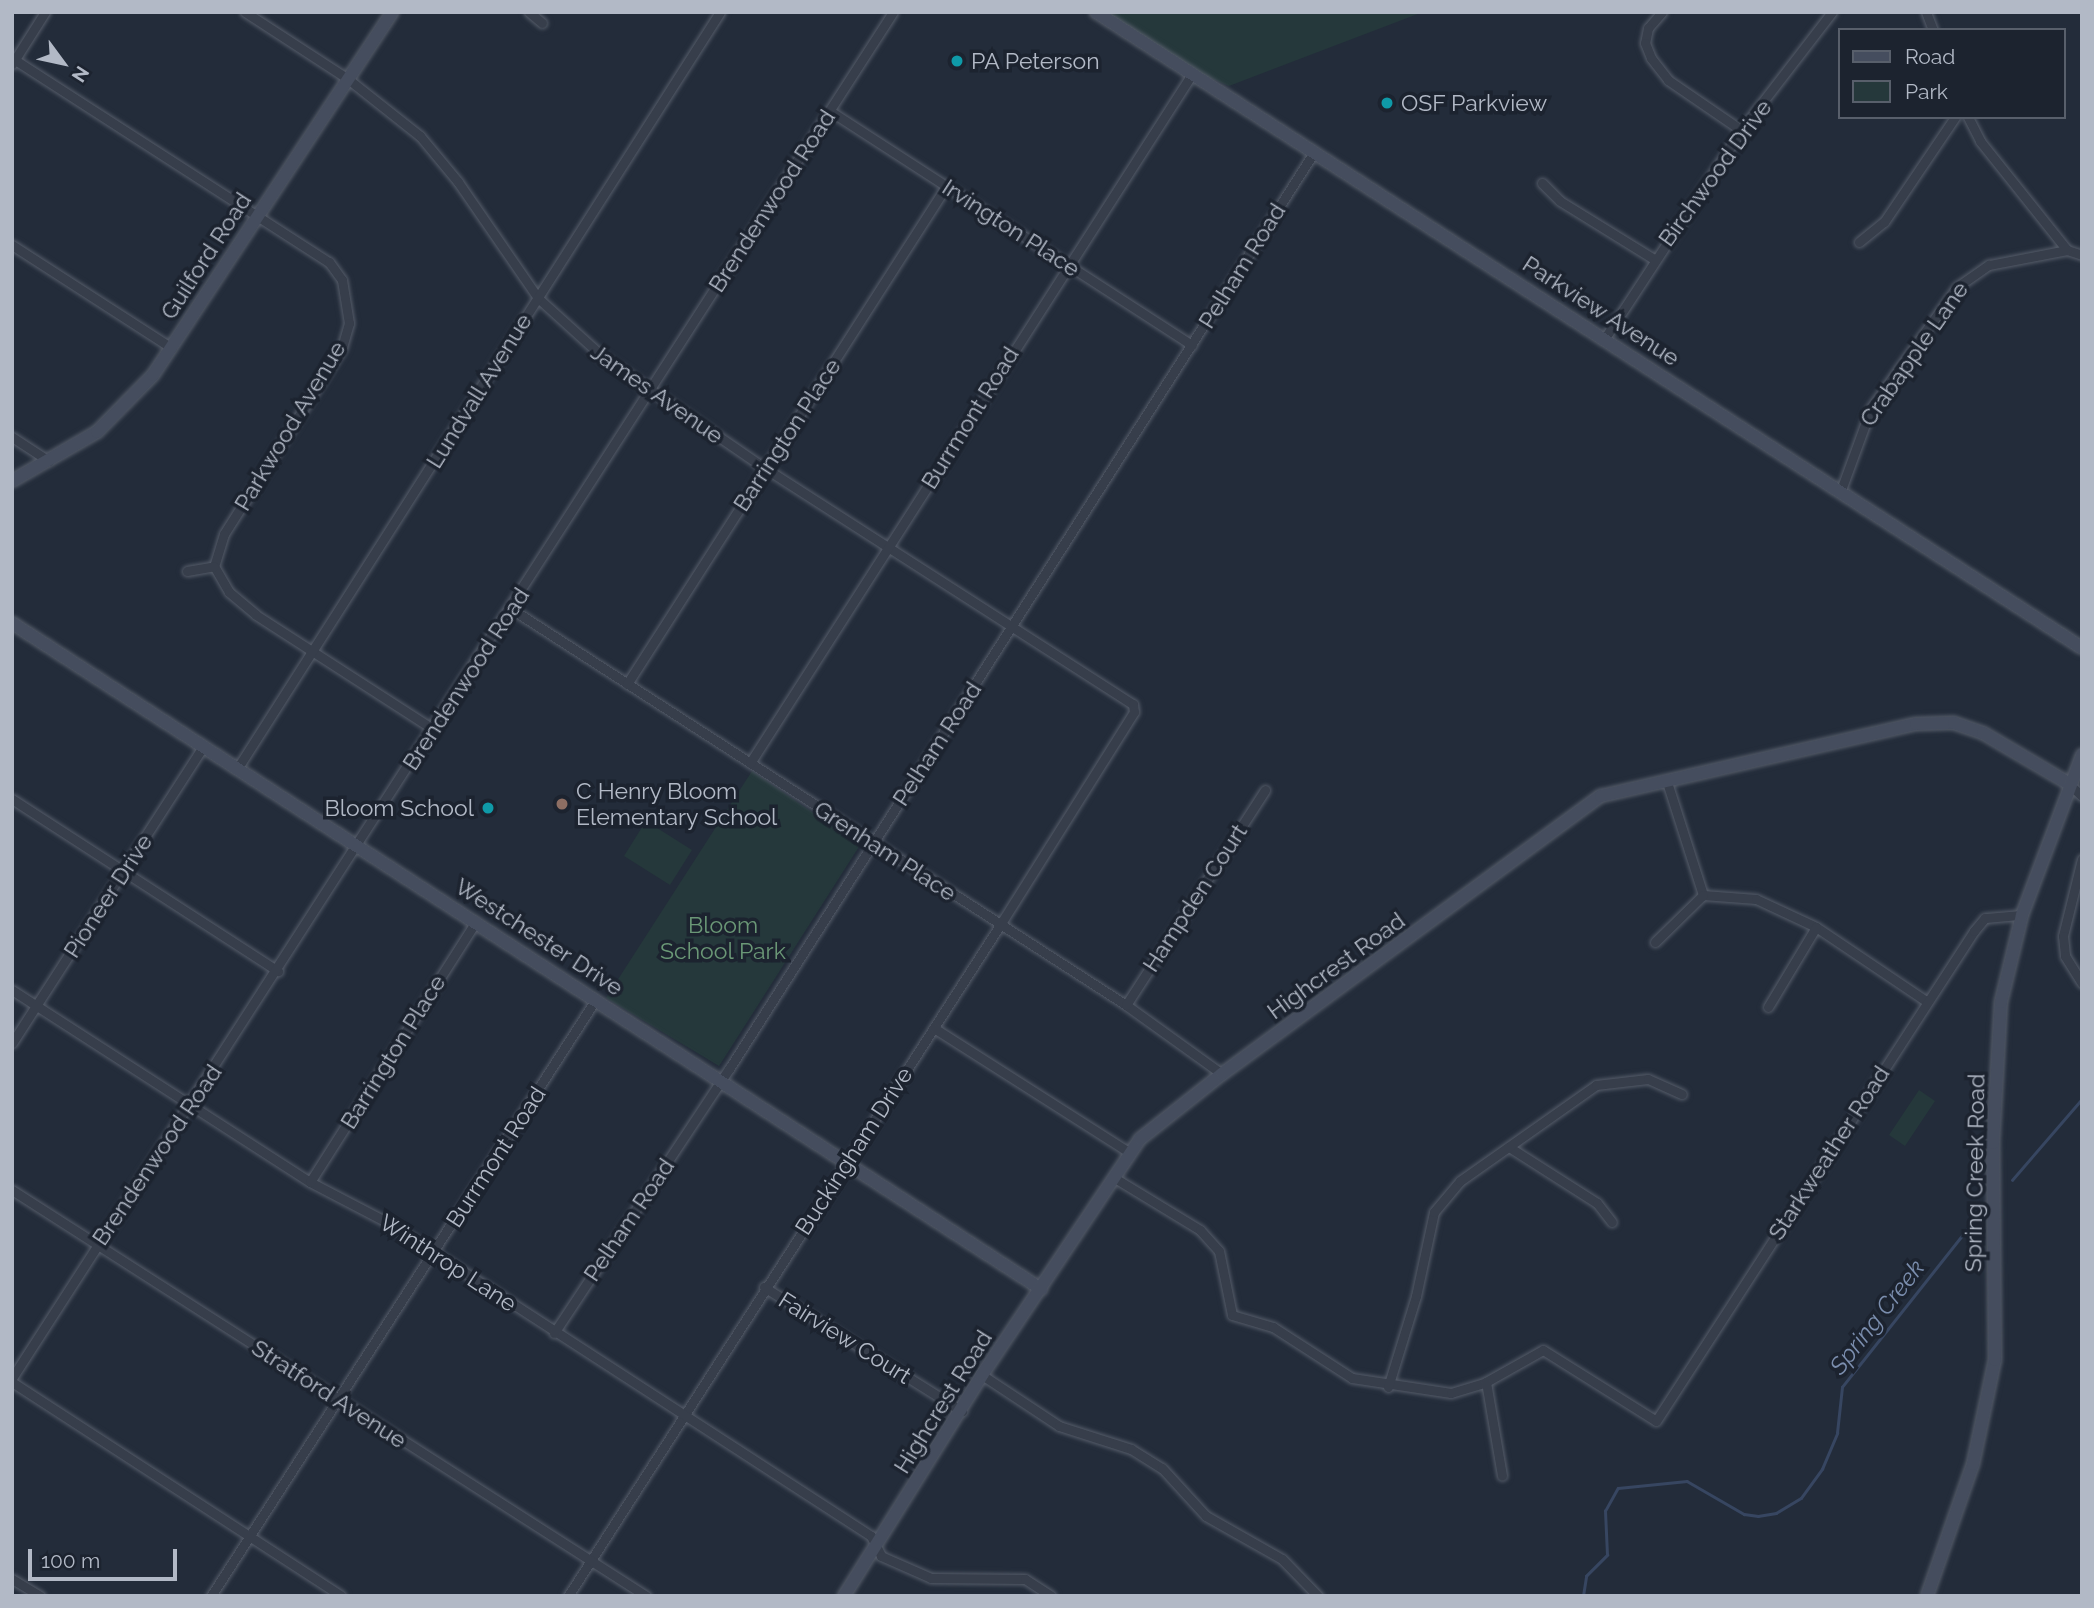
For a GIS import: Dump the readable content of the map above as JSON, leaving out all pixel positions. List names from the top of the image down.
{
  "streets": {
    "street": [
      "Birchwood Drive",
      "Brendenwood Road",
      "Irvington Place",
      "Guilford Road",
      "Pelham Road",
      "Parkview Avenue",
      "Crabapple Lane",
      "Lundvall Avenue",
      "James Avenue",
      "Burrmont Road",
      "Parkwood Avenue",
      "Barrington Place",
      "Grenham Place",
      "Pioneer Drive",
      "Hampden Court",
      "Westchester Drive",
      "Highcrest Road",
      "Buckingham Drive",
      "Starkweather Road",
      "Spring Creek Road",
      "Winthrop Lane",
      "Fairview Court",
      "Stratford Avenue"
    ]
  },
  "crossings": [
    ["Birchwood Drive", "Parkview Avenue"],
    ["Brendenwood Road", "Irvington Place"],
    ["Brendenwood Road", "James Avenue"],
    ["Brendenwood Road", "Grenham Place"],
    ["Brendenwood Road", "Westchester Drive"],
    ["Brendenwood Road", "Winthrop Lane"],
    ["Brendenwood Road", "Stratford Avenue"],
    ["Irvington Place", "Pelham Road"],
    ["Irvington Place", "Burrmont Road"],
    ["Irvington Place", "Barrington Place"],
    ["Guilford Road", "James Avenue"],
    ["Guilford Road", "Parkwood Avenue"],
    ["Pelham Road", "Parkview Avenue"],
    ["Pelham Road", "James Avenue"],
    ["Pelham Road", "Grenham Place"],
    ["Pelham Road", "Westchester Drive"],
    ["Pelham Road", "Winthrop Lane"],
    ["Parkview Avenue", "Crabapple Lane"],
    ["Parkview Avenue", "Burrmont Road"],
    ["Lundvall Avenue", "James Avenue"],
    ["Lundvall Avenue", "Westchester Drive"],
    ["James Avenue", "Burrmont Road"],
    ["James Avenue", "Barrington Place"],
    ["James Avenue", "Buckingham Drive"],
    ["Burrmont Road", "Grenham Place"],
    ["Burrmont Road", "Westchester Drive"],
    ["Burrmont Road", "Winthrop Lane"],
    ["Burrmont Road", "Stratford Avenue"],
    ["Barrington Place", "Grenham Place"],
    ["Barrington Place", "Westchester Drive"],
    ["Barrington Place", "Winthrop Lane"],
    ["Grenham Place", "Hampden Court"],
    ["Grenham Place", "Highcrest Road"],
    ["Grenham Place", "Buckingham Drive"],
    ["Pioneer Drive", "Westchester Drive"],
    ["Pioneer Drive", "Winthrop Lane"],
    ["Westchester Drive", "Highcrest Road"],
    ["Westchester Drive", "Buckingham Drive"],
    ["Highcrest Road", "Spring Creek Road"],
    ["Highcrest Road", "Winthrop Lane"],
    ["Highcrest Road", "Fairview Court"],
    ["Buckingham Drive", "Winthrop Lane"],
    ["Buckingham Drive", "Fairview Court"],
    ["Buckingham Drive", "Stratford Avenue"],
    ["Starkweather Road", "Spring Creek Road"]
  ],
  "water": ["Spring Creek"],
  "parks": ["Bloom School Park"],
  "places": [
    "PA Peterson",
    "OSF Parkview",
    "C Henry Bloom Elementary School",
    "Bloom School"
  ],
  "legend": ["Road", "Park"],
  "scale_bar": "100 m",
  "north": "bottom right"
}
